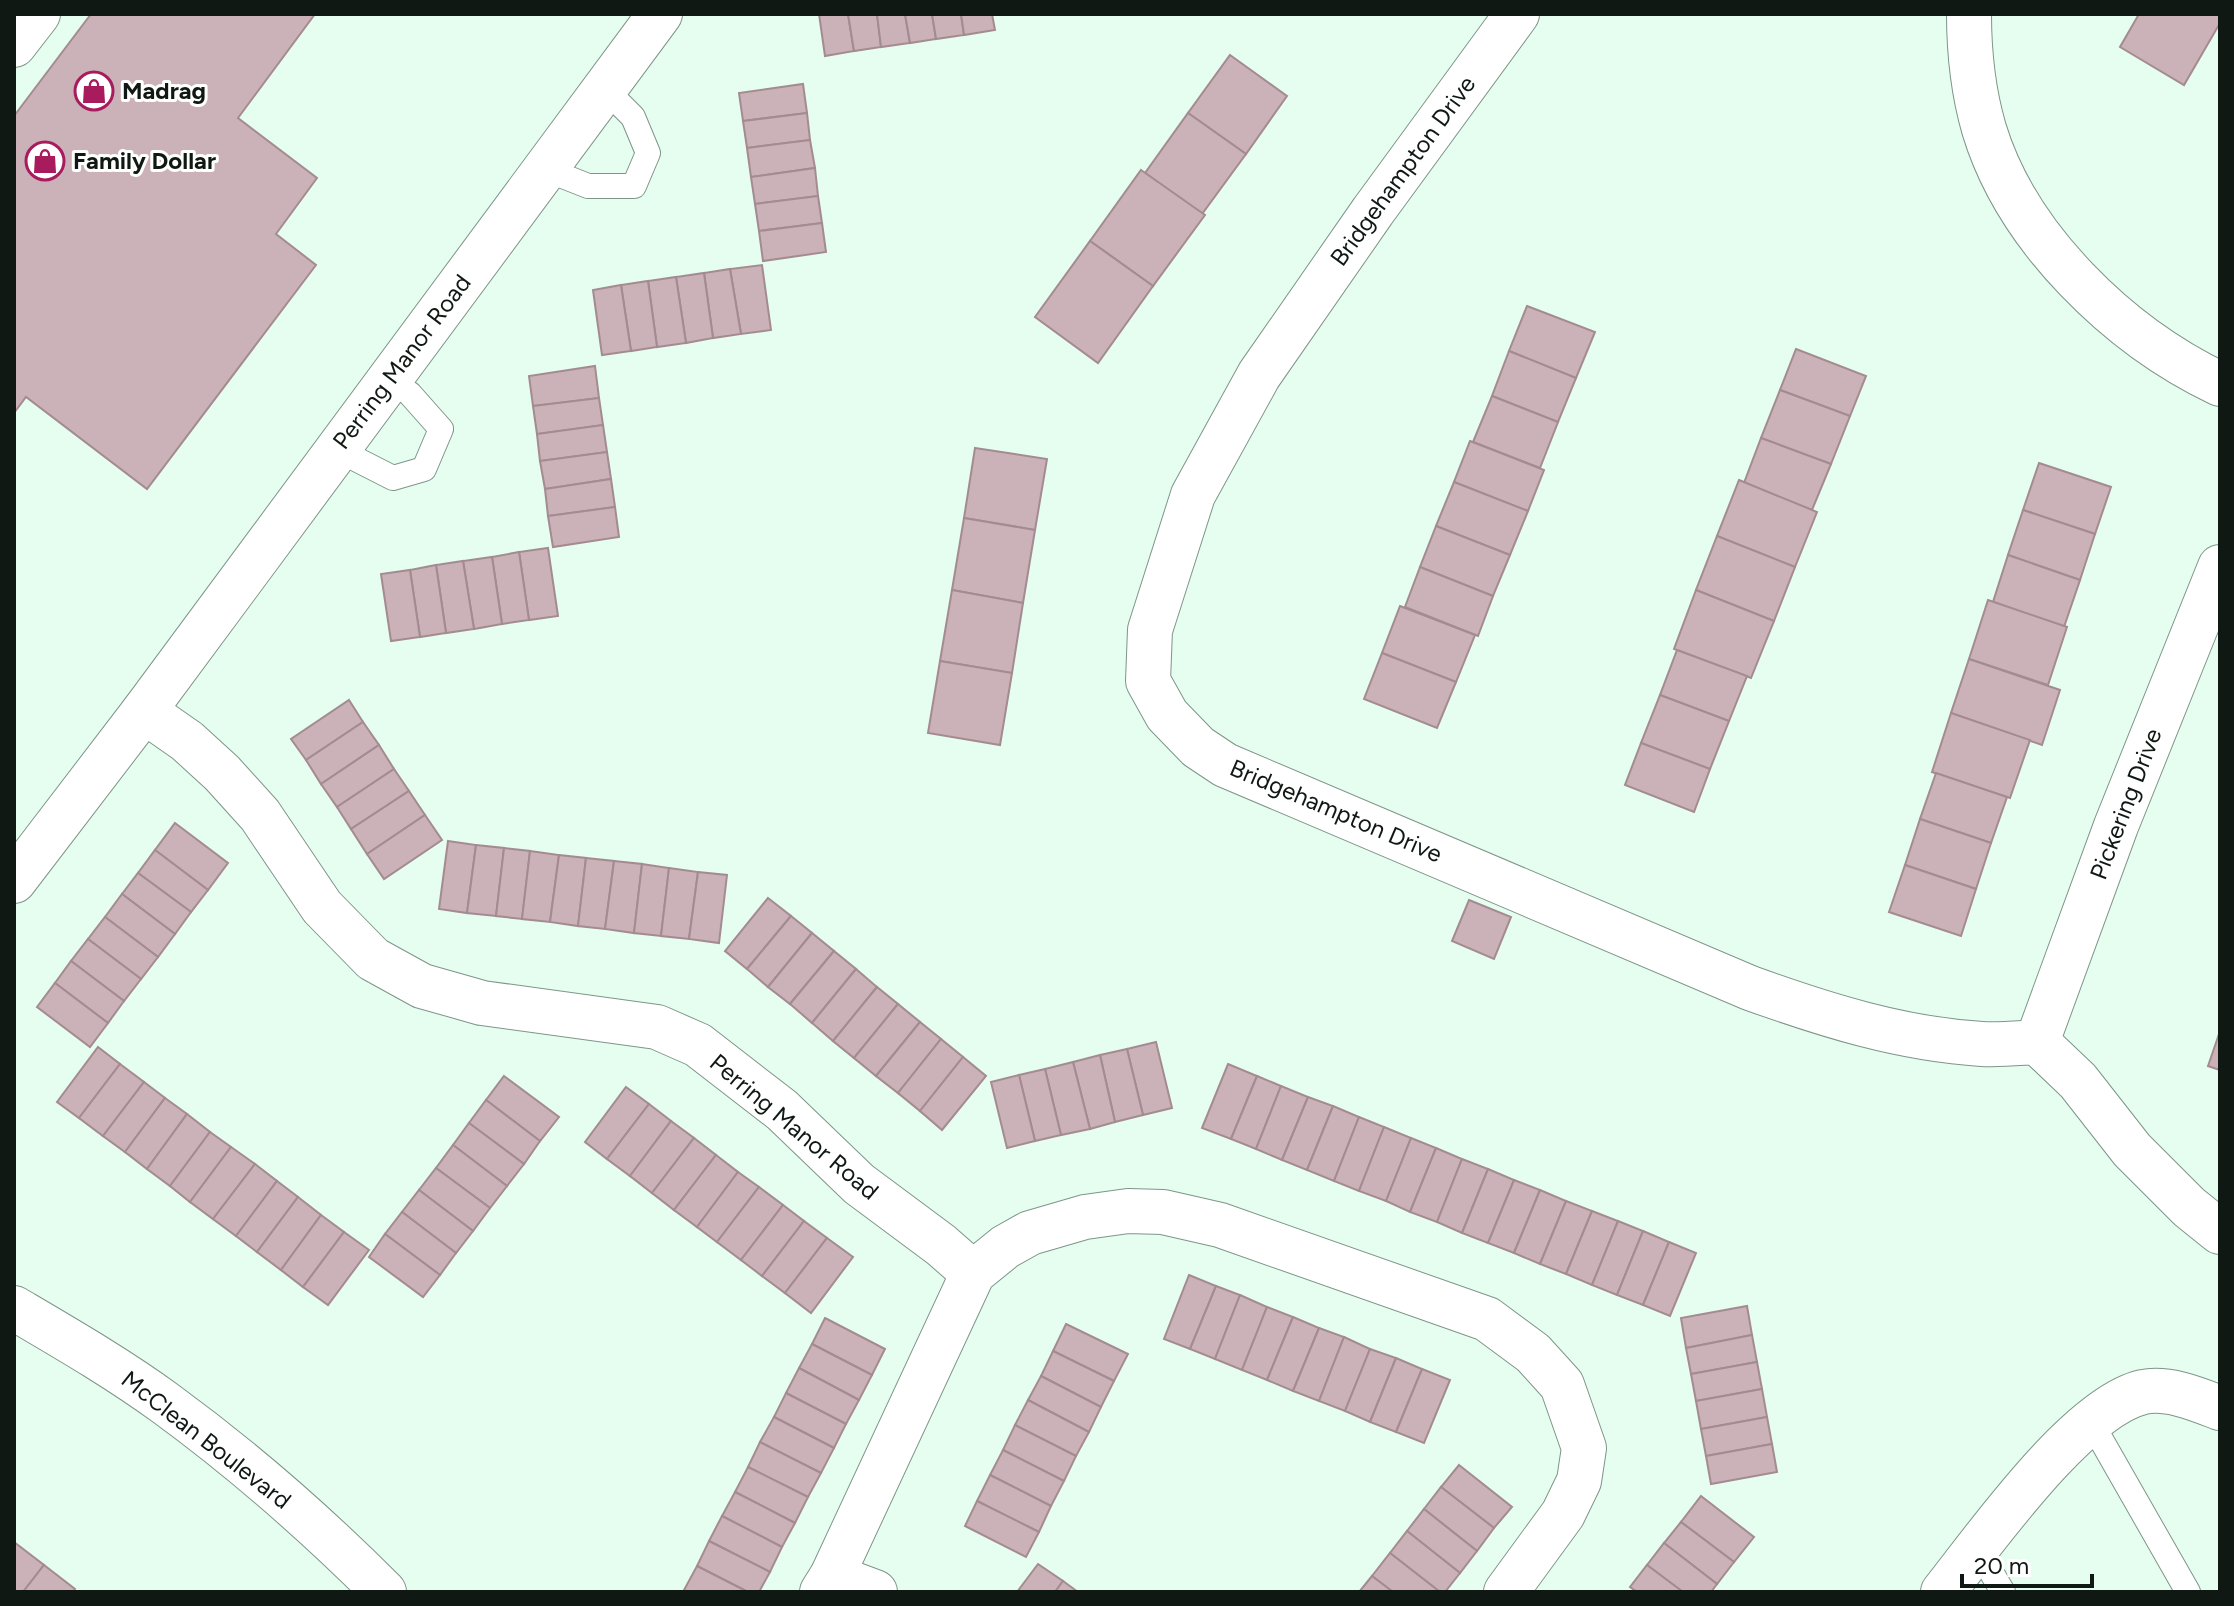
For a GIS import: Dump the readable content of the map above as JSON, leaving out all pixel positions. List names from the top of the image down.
{
  "streets": {
    "street": [
      "Bridgehampton Drive",
      "Perring Manor Road",
      "Pickering Drive",
      "McClean Boulevard"
    ]
  },
  "crossings": [
    ["Bridgehampton Drive", "Pickering Drive"]
  ],
  "places": {
    "shop": ["Madrag", "Family Dollar"]
  },
  "scale_bar": "20 m"
}
